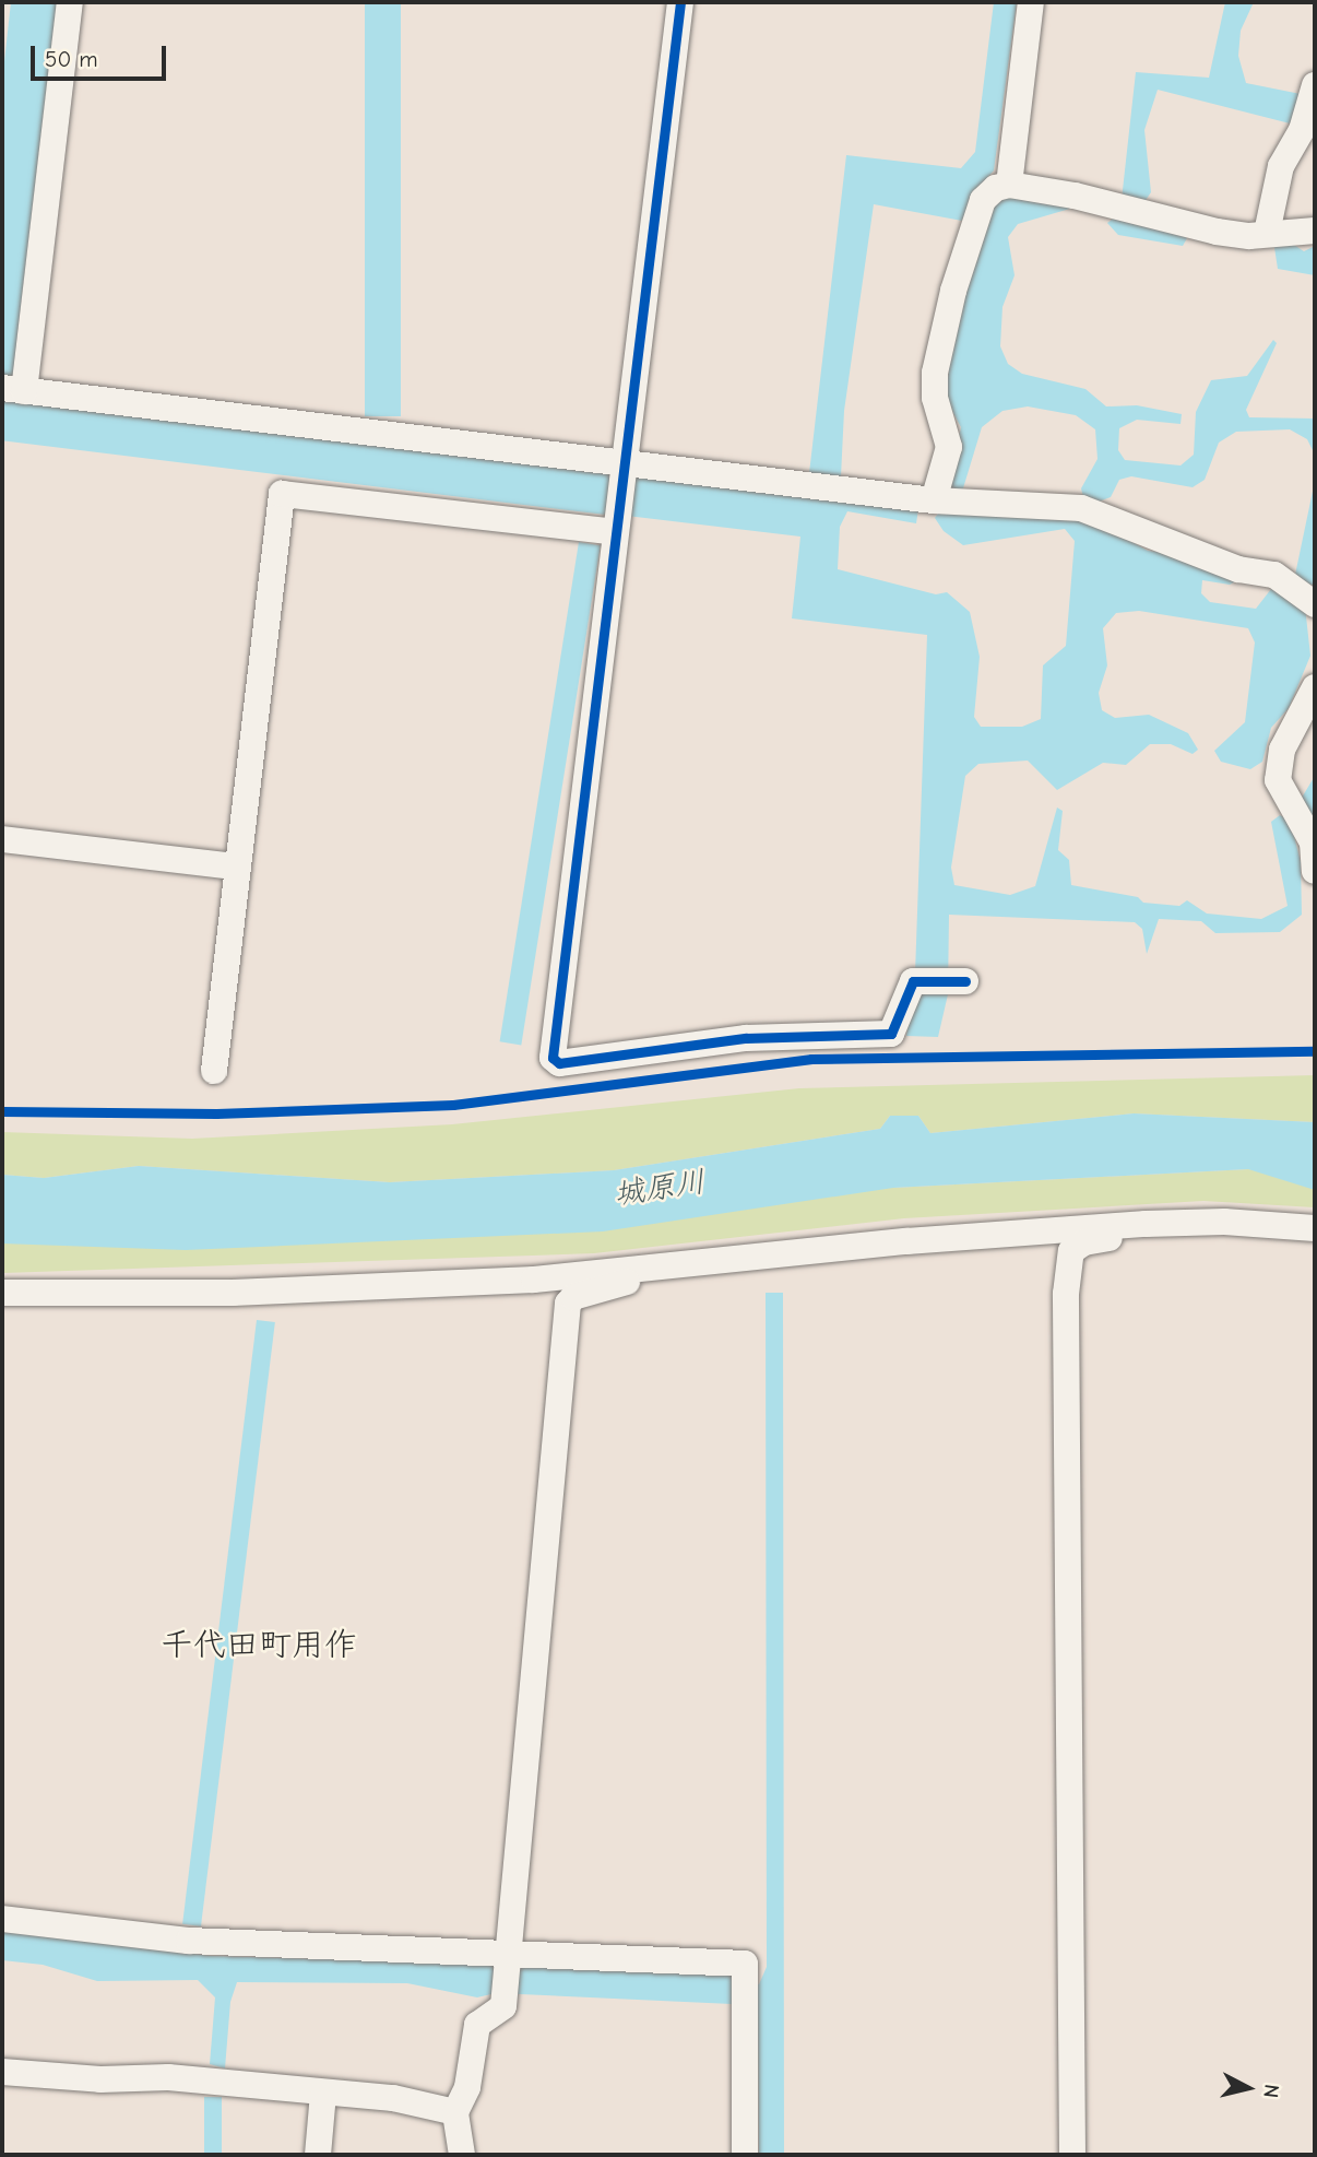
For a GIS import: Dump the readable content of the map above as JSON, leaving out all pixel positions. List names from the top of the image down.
{
  "districts": ["千代田町用作"],
  "water": ["城原川"],
  "scale_bar": "50 m",
  "north": "right"
}
